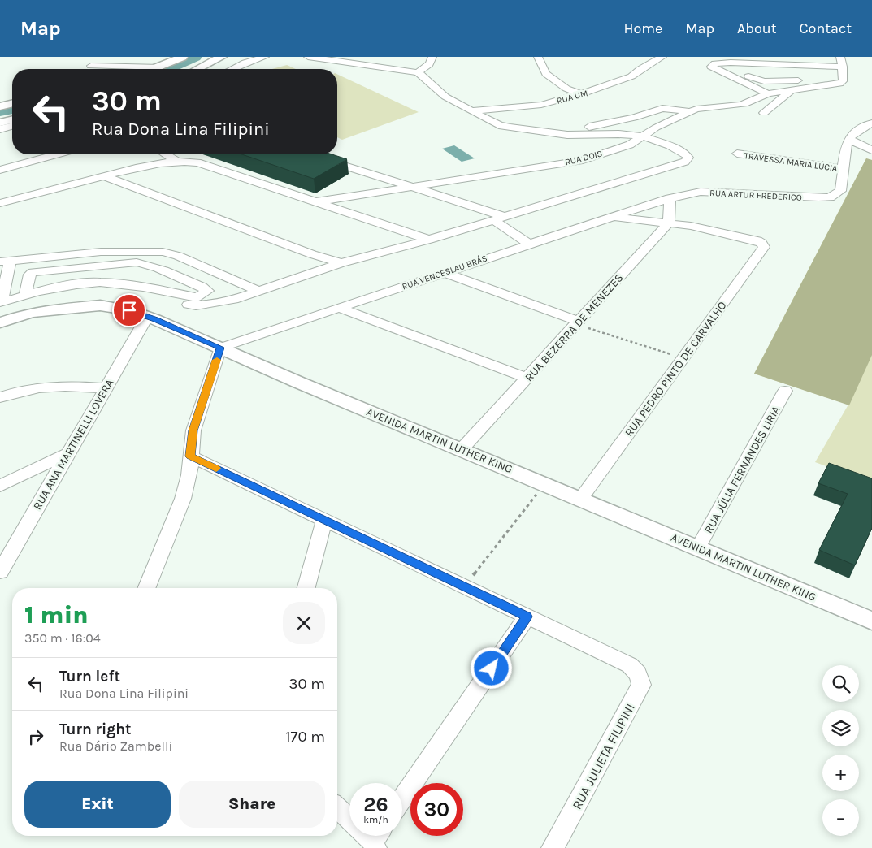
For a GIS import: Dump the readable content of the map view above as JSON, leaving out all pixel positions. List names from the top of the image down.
{
  "streets": {
    "main road": ["AVENIDA MARTIN LUTHER KING"],
    "street": [
      "RUA UM",
      "RUA DOIS",
      "TRAVESSA MARIA LÚCIA",
      "RUA ARTUR FREDERICO",
      "RUA VENCESLAU BRÁS",
      "RUA BEZERRA DE MENEZES",
      "RUA PEDRO PINTO DE CARVALHO",
      "RUA ANA MARTINELLI LOVERA",
      "RUA JÚLIA FERNANDES LIRIA",
      "RUA JULIETA FILIPINI"
    ]
  },
  "crossings": [
    ["TRAVESSA MARIA LÚCIA", "RUA ARTUR FREDERICO"],
    ["RUA ARTUR FREDERICO", "RUA VENCESLAU BRÁS"],
    ["RUA VENCESLAU BRÁS", "AVENIDA MARTIN LUTHER KING"],
    ["RUA BEZERRA DE MENEZES", "RUA PEDRO PINTO DE CARVALHO"],
    ["RUA BEZERRA DE MENEZES", "AVENIDA MARTIN LUTHER KING"],
    ["RUA PEDRO PINTO DE CARVALHO", "AVENIDA MARTIN LUTHER KING"],
    ["AVENIDA MARTIN LUTHER KING", "RUA ANA MARTINELLI LOVERA"],
    ["AVENIDA MARTIN LUTHER KING", "RUA JÚLIA FERNANDES LIRIA"]
  ],
  "page": {
    "header": "Map",
    "nav": [
      "Home",
      "Map",
      "About",
      "Contact"
    ],
    "turn": ["30 m", "Rua Dona Lina Filipini"],
    "heading": ["1 min", "350 m · 16:04"],
    "list": [
      {
        "name": "Turn left",
        "note": "Rua Dona Lina Filipini",
        "value": "30 m"
      },
      {
        "name": "Turn right",
        "note": "Rua Dário Zambelli",
        "value": "170 m"
      }
    ],
    "map_buttons": ["+", "−"],
    "buttons": ["Exit", "Share"],
    "speed": "26 km/h",
    "limit": "30"
  }
}
